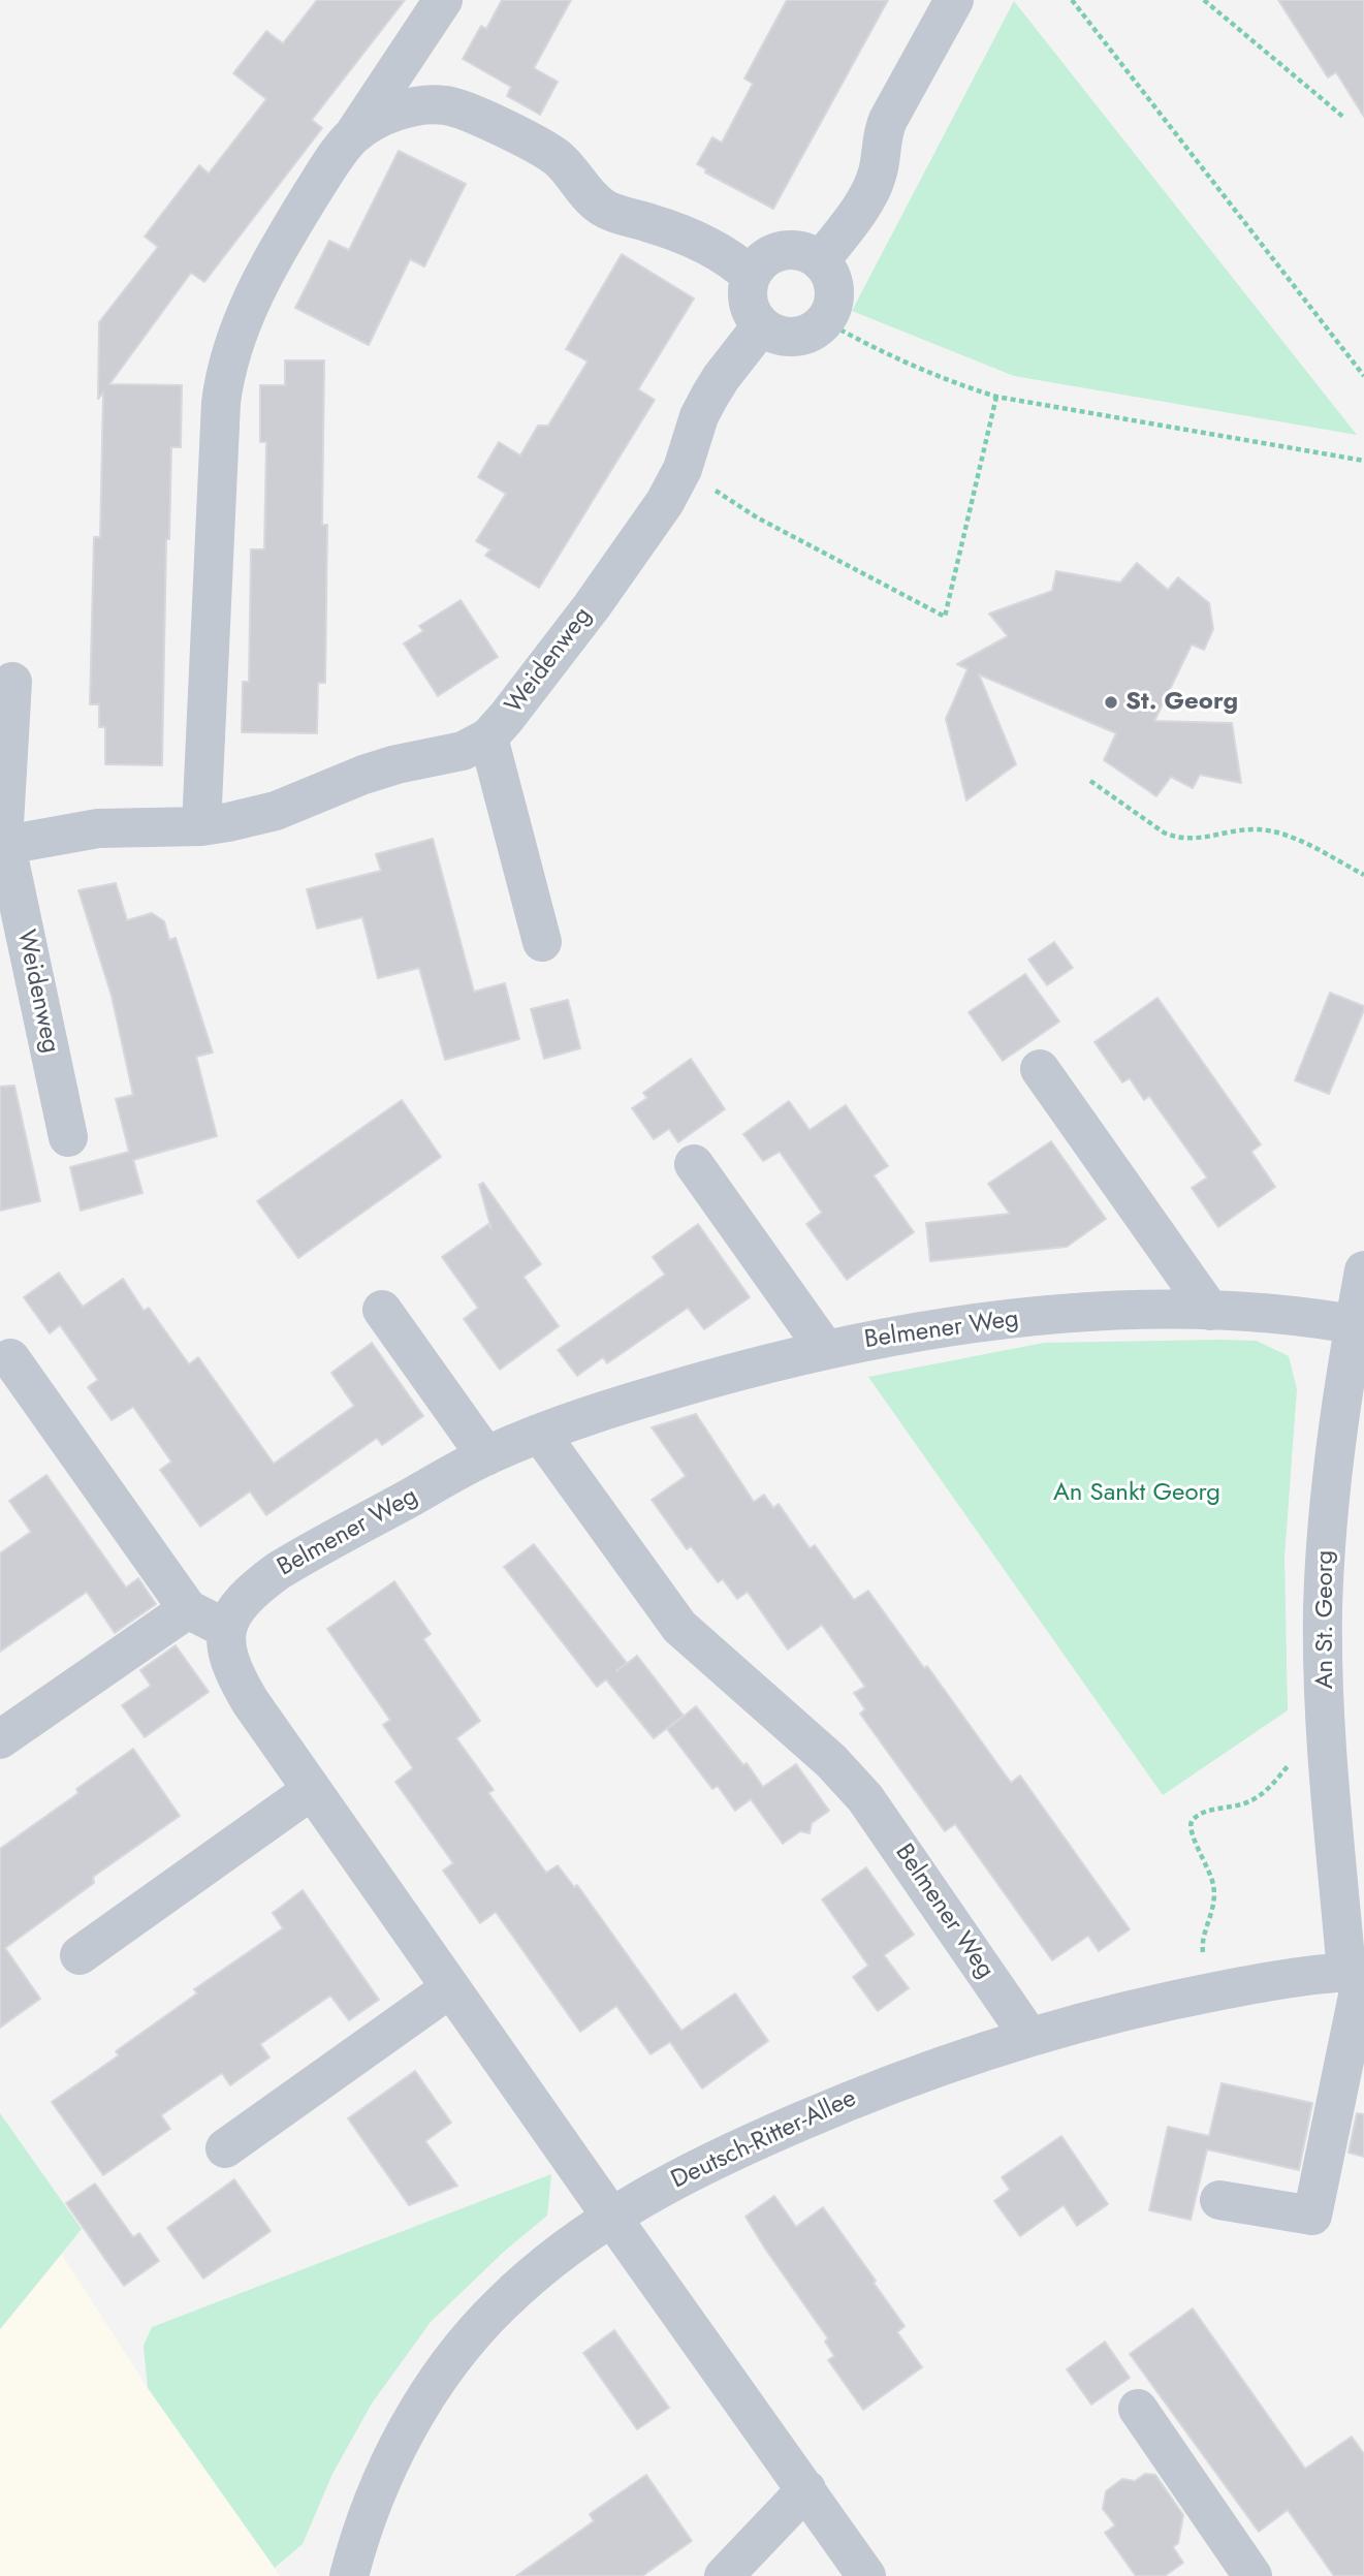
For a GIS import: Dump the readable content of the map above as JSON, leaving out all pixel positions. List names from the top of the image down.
{
  "streets": {
    "street": [
      "Weidenweg",
      "Belmener Weg",
      "An St. Georg",
      "Deutsch-Ritter-Allee"
    ]
  },
  "crossings": [
    ["Belmener Weg", "An St. Georg"],
    ["Belmener Weg", "Deutsch-Ritter-Allee"],
    ["An St. Georg", "Deutsch-Ritter-Allee"]
  ],
  "parks": ["An Sankt Georg"],
  "places": ["St. Georg"]
}
